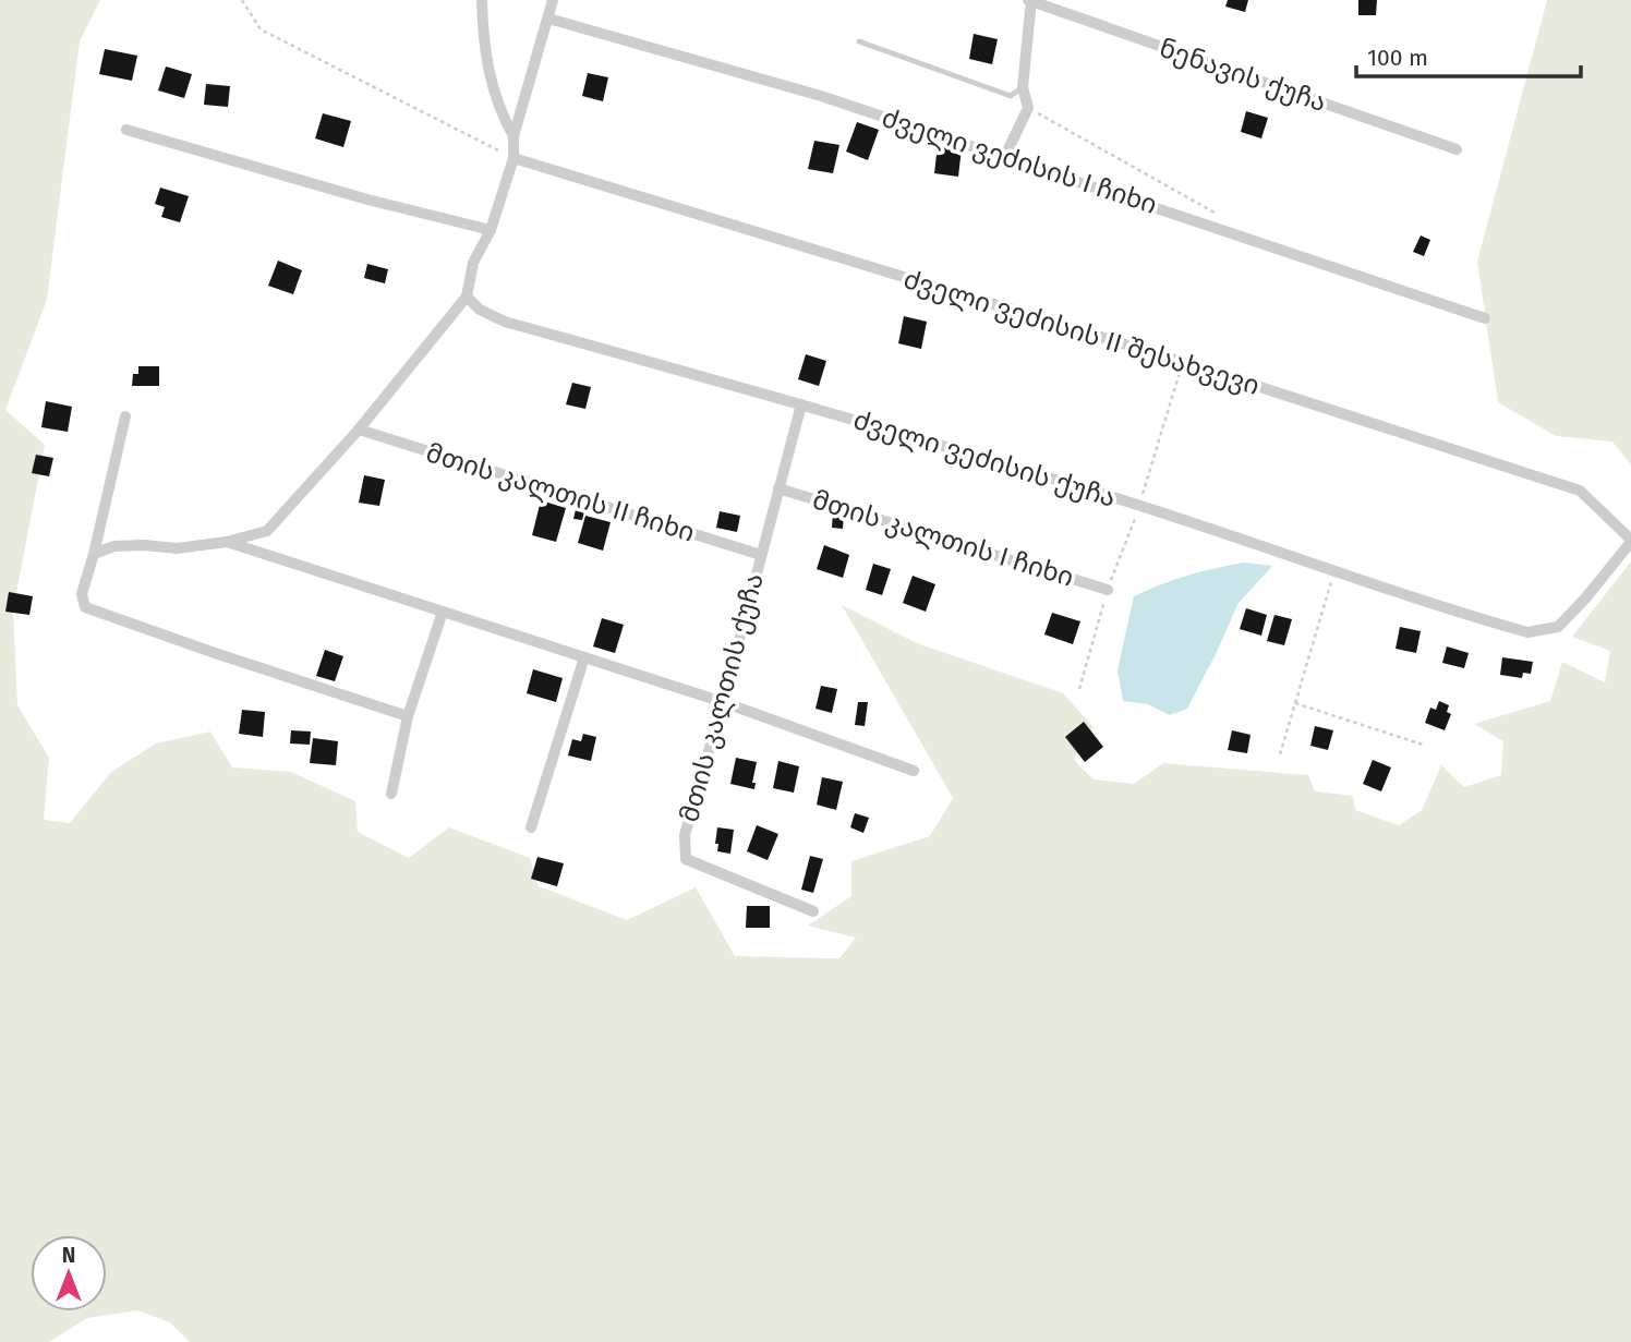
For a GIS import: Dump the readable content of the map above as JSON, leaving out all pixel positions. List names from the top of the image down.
{
  "streets": {
    "street": [
      "ნენავის ქუჩა",
      "ძველი ვეძისის I ჩიხი",
      "ძველი ვეძისის II შესახვევი",
      "ძველი ვეძისის ქუჩა",
      "მთის კალთის II ჩიხი",
      "მთის კალთის I ჩიხი",
      "მთის კალთის ქუჩა"
    ]
  },
  "crossings": [
    ["ძველი ვეძისის II შესახვევი", "ძველი ვეძისის ქუჩა"],
    ["ძველი ვეძისის ქუჩა", "მთის კალთის ქუჩა"],
    ["მთის კალთის II ჩიხი", "მთის კალთის ქუჩა"],
    ["მთის კალთის I ჩიხი", "მთის კალთის ქუჩა"]
  ],
  "scale_bar": "100 m",
  "north": "top"
}
